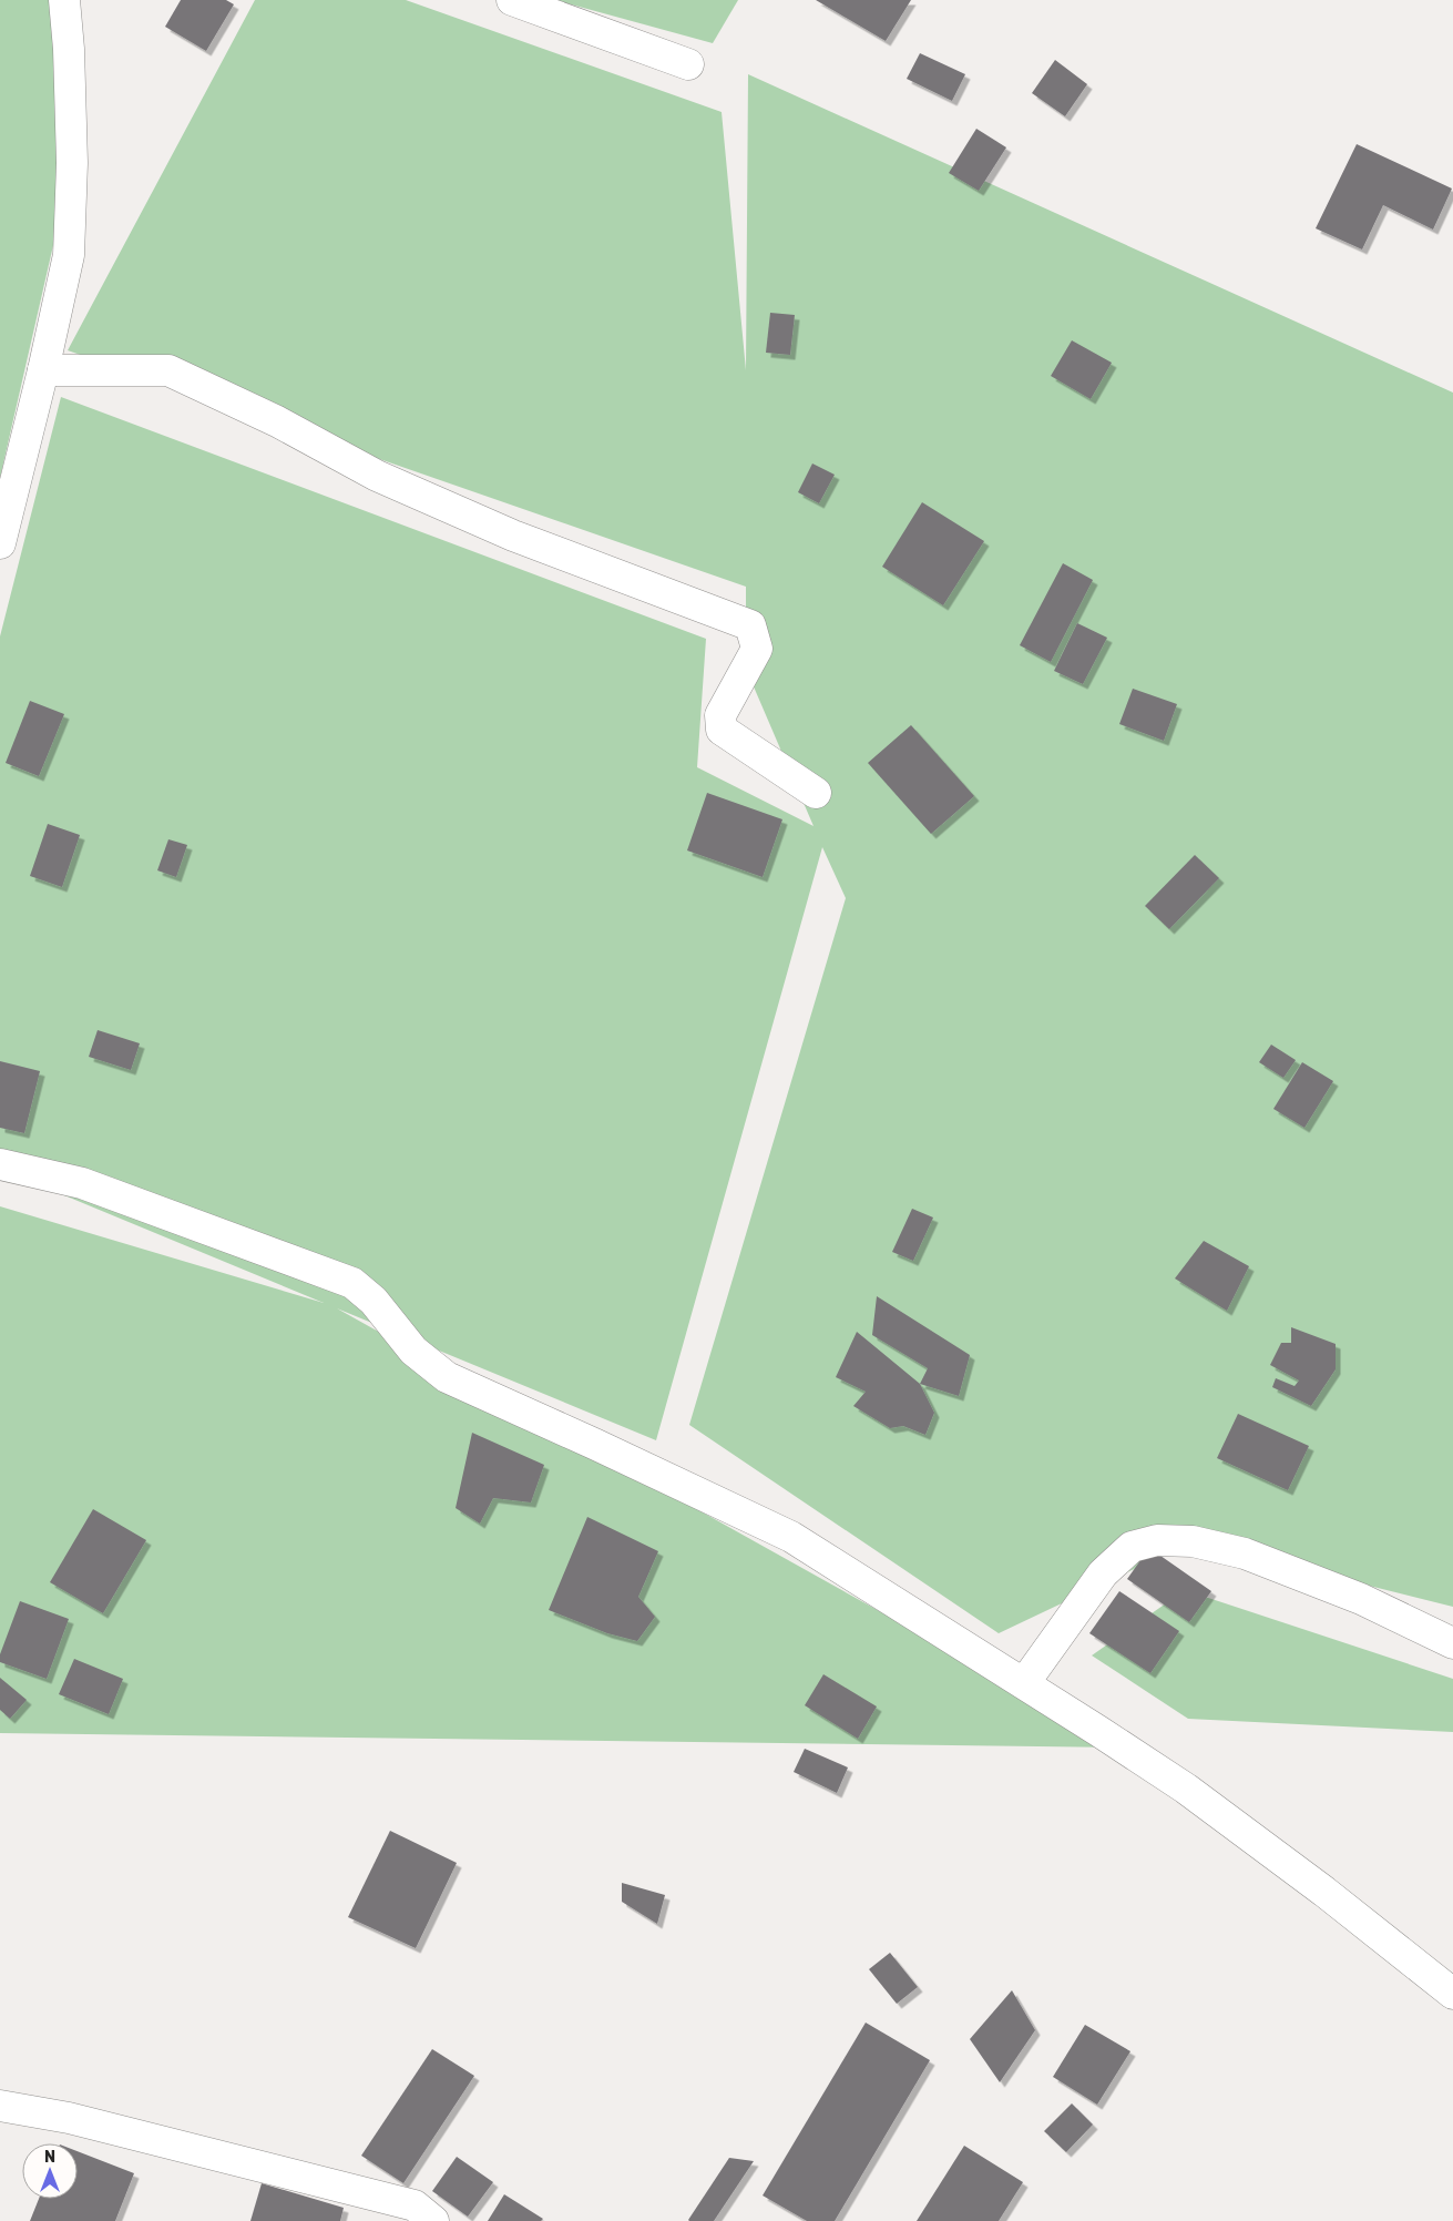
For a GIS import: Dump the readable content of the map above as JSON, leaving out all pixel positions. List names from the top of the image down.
{
  "north": "top"
}
